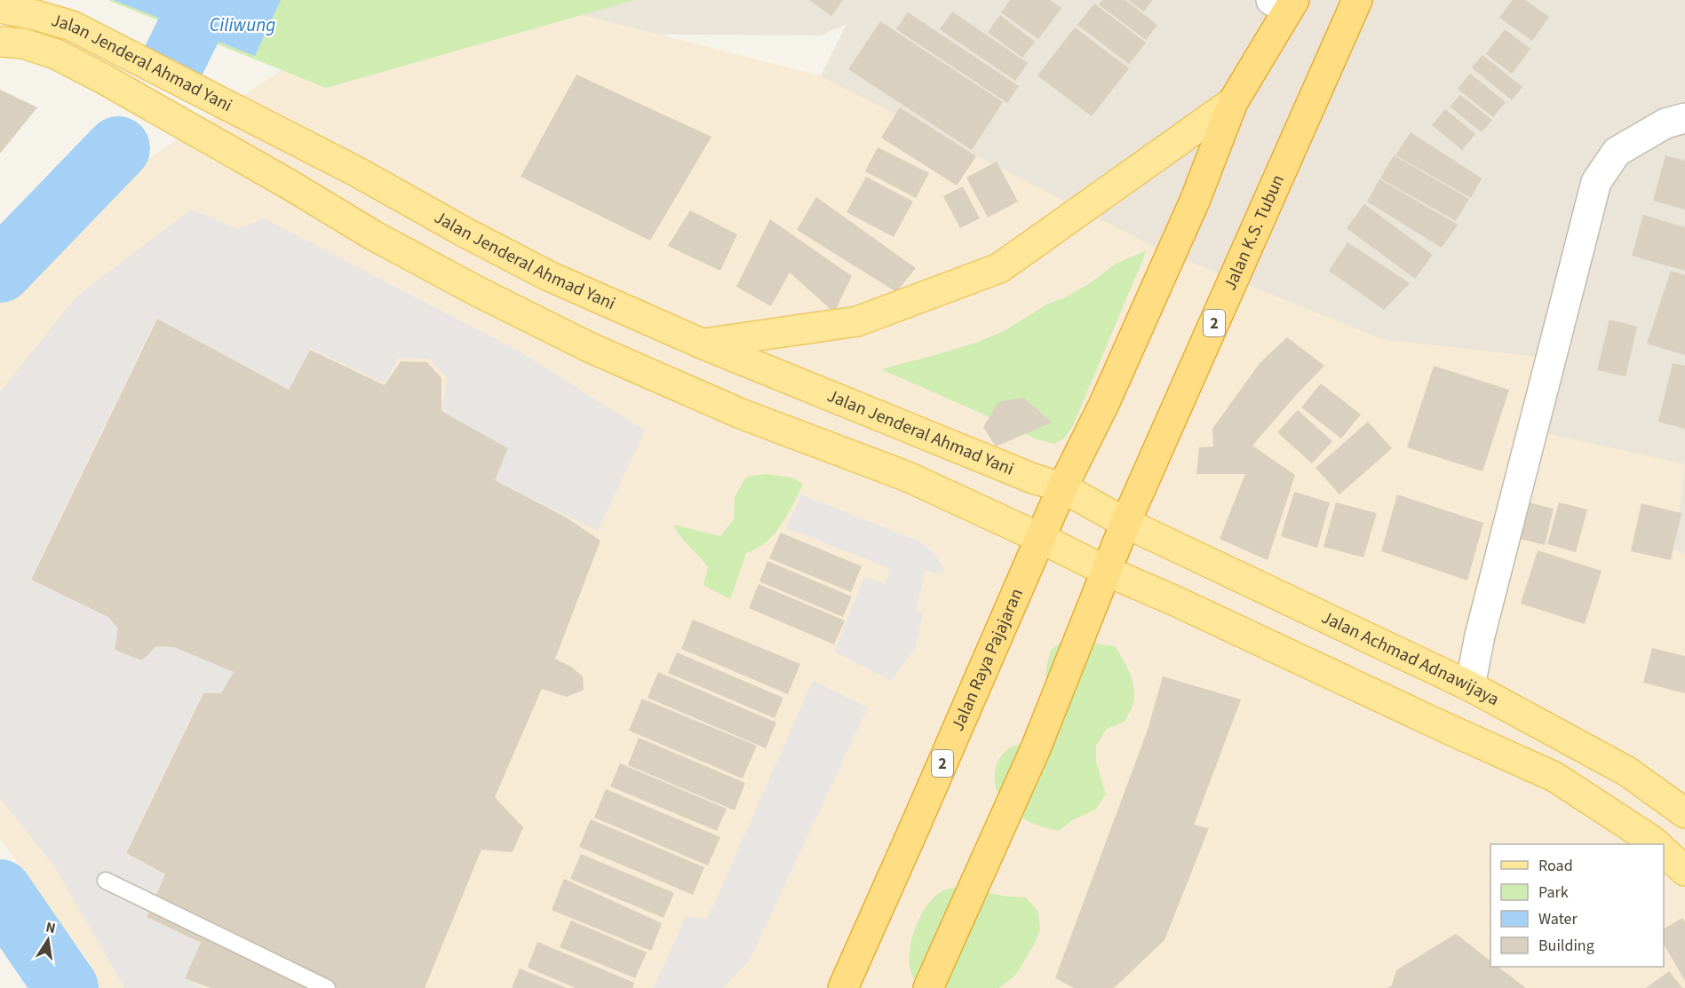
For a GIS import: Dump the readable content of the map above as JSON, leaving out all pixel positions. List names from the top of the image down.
{
  "streets": {
    "highway": ["Jalan K.S. Tubun", "2", "Jalan Raya Pajajaran"],
    "main road": ["Jalan Jenderal Ahmad Yani", "Jalan Achmad Adnawijaya"]
  },
  "crossings": [
    ["Jalan Jenderal Ahmad Yani", "Jalan K.S. Tubun"],
    ["Jalan Jenderal Ahmad Yani", "2"],
    ["Jalan Jenderal Ahmad Yani", "Jalan Achmad Adnawijaya"],
    ["Jalan Jenderal Ahmad Yani", "Jalan Raya Pajajaran"],
    ["Jalan K.S. Tubun", "2"],
    ["Jalan K.S. Tubun", "Jalan Achmad Adnawijaya"],
    ["2", "Jalan Achmad Adnawijaya"],
    ["2", "Jalan Raya Pajajaran"]
  ],
  "water": ["Ciliwung"],
  "legend": [
    "Road",
    "Park",
    "Water",
    "Building"
  ],
  "north": "top"
}
